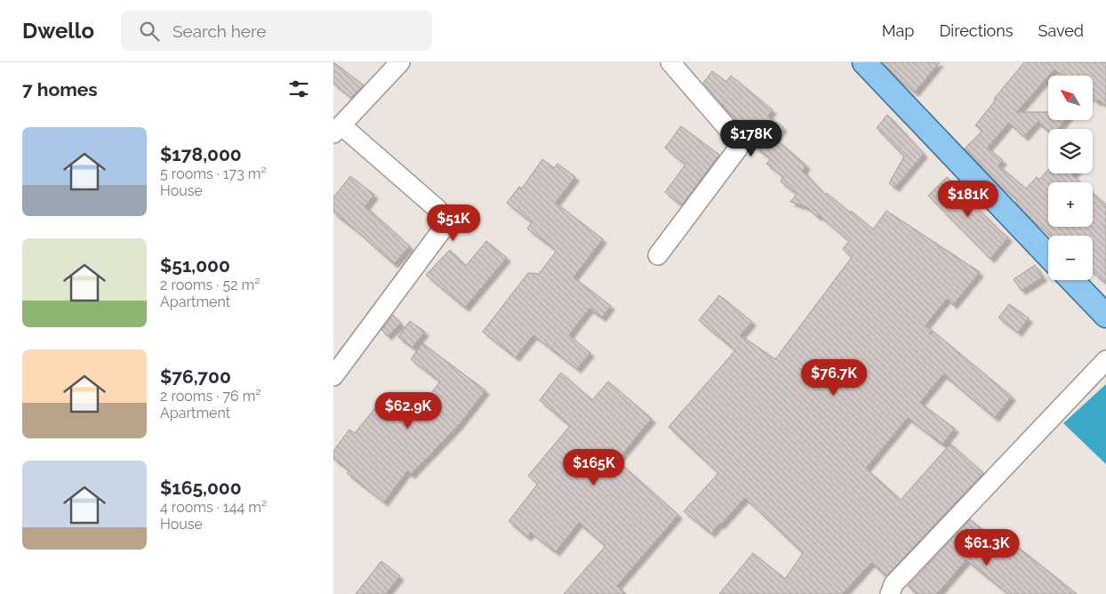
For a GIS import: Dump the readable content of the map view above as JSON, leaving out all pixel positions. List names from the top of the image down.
{
  "north": "top left",
  "page": {
    "header": "Dwello",
    "search": "Search here",
    "nav": ["Map", "Directions", "Saved"],
    "heading": "7 homes",
    "map_buttons": ["+", "−"],
    "list": [
      {
        "name": "$178,000",
        "note": "5 rooms · 173 m² · House"
      },
      {
        "name": "$51,000",
        "note": "2 rooms · 52 m² · Apartment"
      },
      {
        "name": "$76,700",
        "note": "2 rooms · 76 m² · Apartment"
      },
      {
        "name": "$165,000",
        "note": "4 rooms · 144 m² · House"
      }
    ],
    "price": [
      "$178K",
      "$181K",
      "$51K",
      "$76.7K",
      "$62.9K",
      "$165K",
      "$61.3K"
    ]
  }
}
